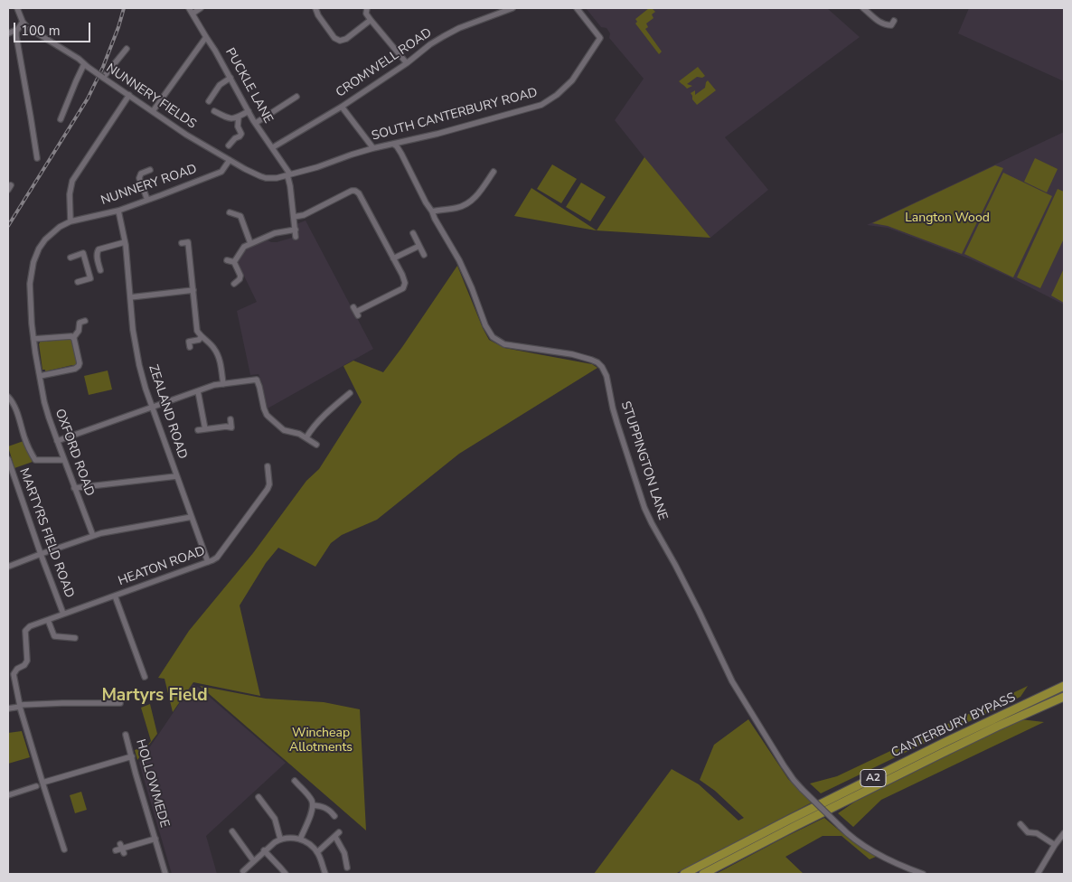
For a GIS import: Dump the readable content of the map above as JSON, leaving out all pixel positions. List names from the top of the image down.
{
  "streets": {
    "highway": ["CANTERBURY BYPASS", "A2"],
    "street": [
      "CROMWELL ROAD",
      "PUCKLE LANE",
      "NUNNERY FIELDS",
      "SOUTH CANTERBURY ROAD",
      "NUNNERY ROAD",
      "ZEALAND ROAD",
      "OXFORD ROAD",
      "STUPPINGTON LANE",
      "MARTYRS FIELD ROAD",
      "HEATON ROAD",
      "HOLLOWMEDE"
    ]
  },
  "crossings": [
    ["CROMWELL ROAD", "PUCKLE LANE"],
    ["PUCKLE LANE", "NUNNERY FIELDS"],
    ["PUCKLE LANE", "SOUTH CANTERBURY ROAD"],
    ["NUNNERY FIELDS", "SOUTH CANTERBURY ROAD"],
    ["NUNNERY FIELDS", "NUNNERY ROAD"],
    ["SOUTH CANTERBURY ROAD", "STUPPINGTON LANE"],
    ["NUNNERY ROAD", "ZEALAND ROAD"],
    ["NUNNERY ROAD", "OXFORD ROAD"],
    ["ZEALAND ROAD", "HEATON ROAD"],
    ["MARTYRS FIELD ROAD", "HEATON ROAD"]
  ],
  "districts": ["Martyrs Field"],
  "parks": ["Langton Wood", "Wincheap Allotments"],
  "scale_bar": "100 m"
}
